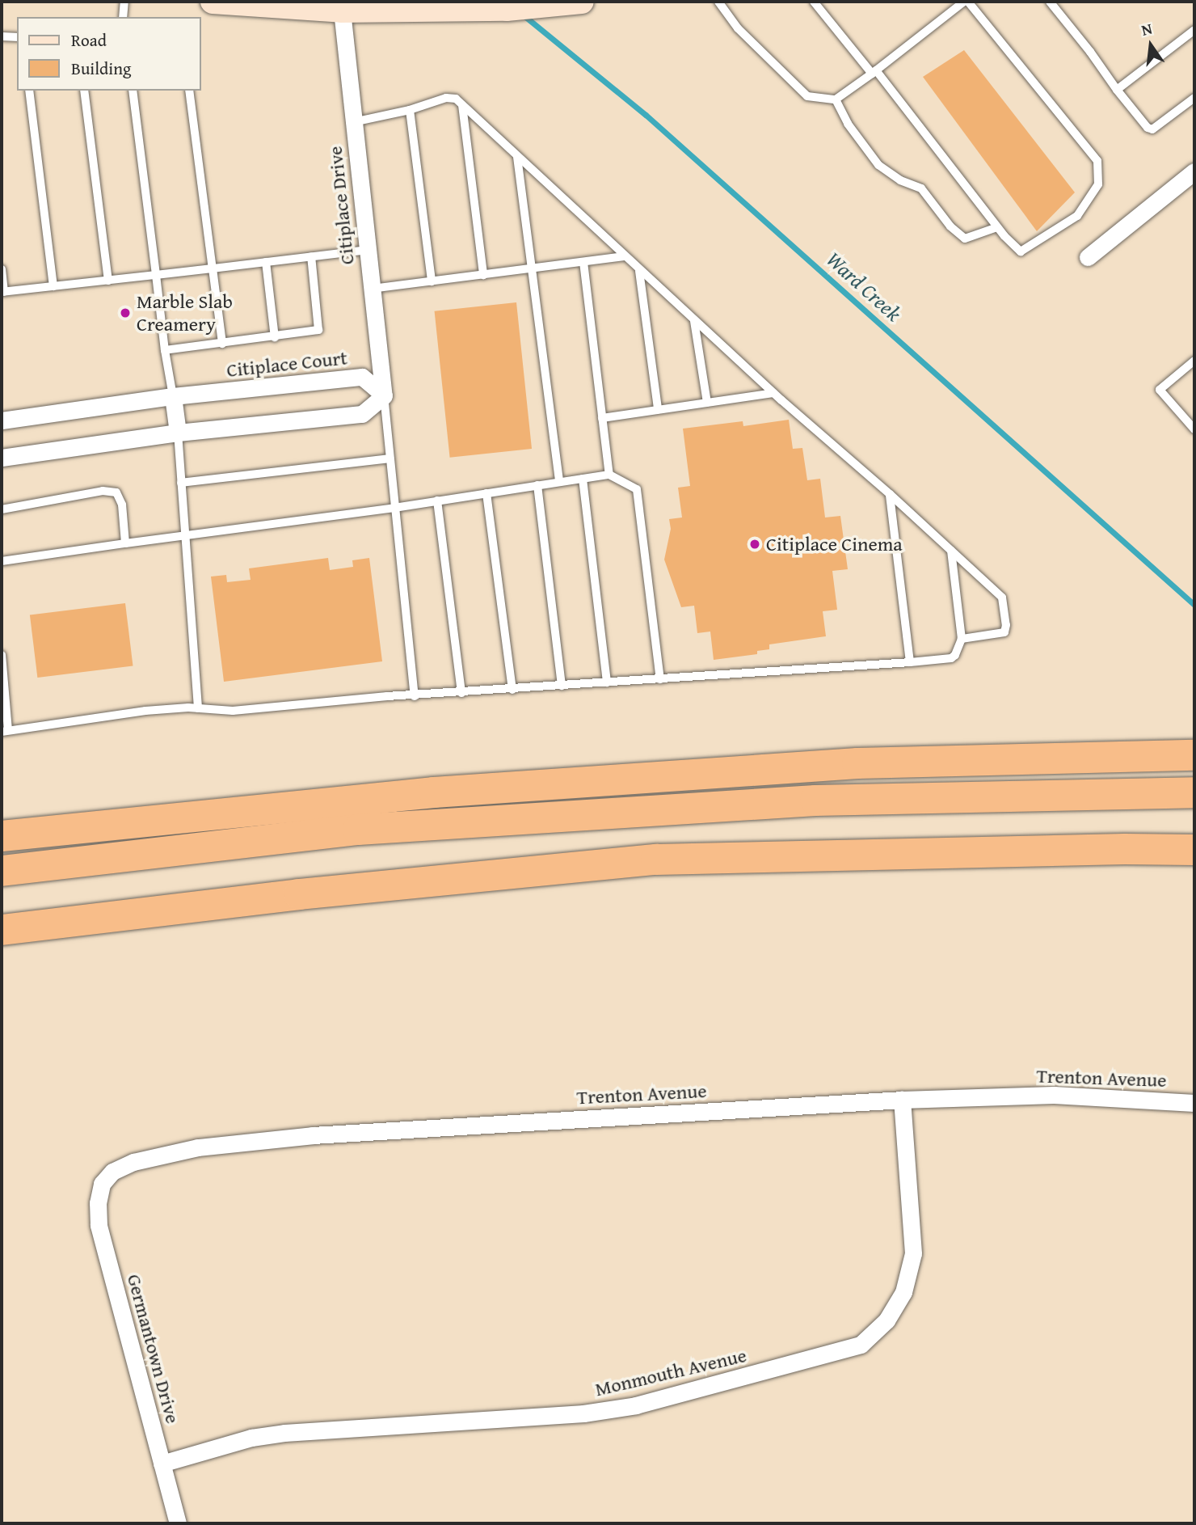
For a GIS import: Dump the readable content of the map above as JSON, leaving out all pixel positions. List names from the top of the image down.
{
  "streets": {
    "street": [
      "Citiplace Drive",
      "Citiplace Court",
      "Trenton Avenue",
      "Germantown Drive",
      "Monmouth Avenue"
    ]
  },
  "crossings": [
    ["Citiplace Drive", "Citiplace Court"],
    ["Trenton Avenue", "Germantown Drive"],
    ["Trenton Avenue", "Monmouth Avenue"],
    ["Germantown Drive", "Monmouth Avenue"]
  ],
  "water": ["Ward Creek"],
  "places": ["Marble Slab Creamery", "Citiplace Cinema"],
  "legend": ["Road", "Building"],
  "north": "top"
}
